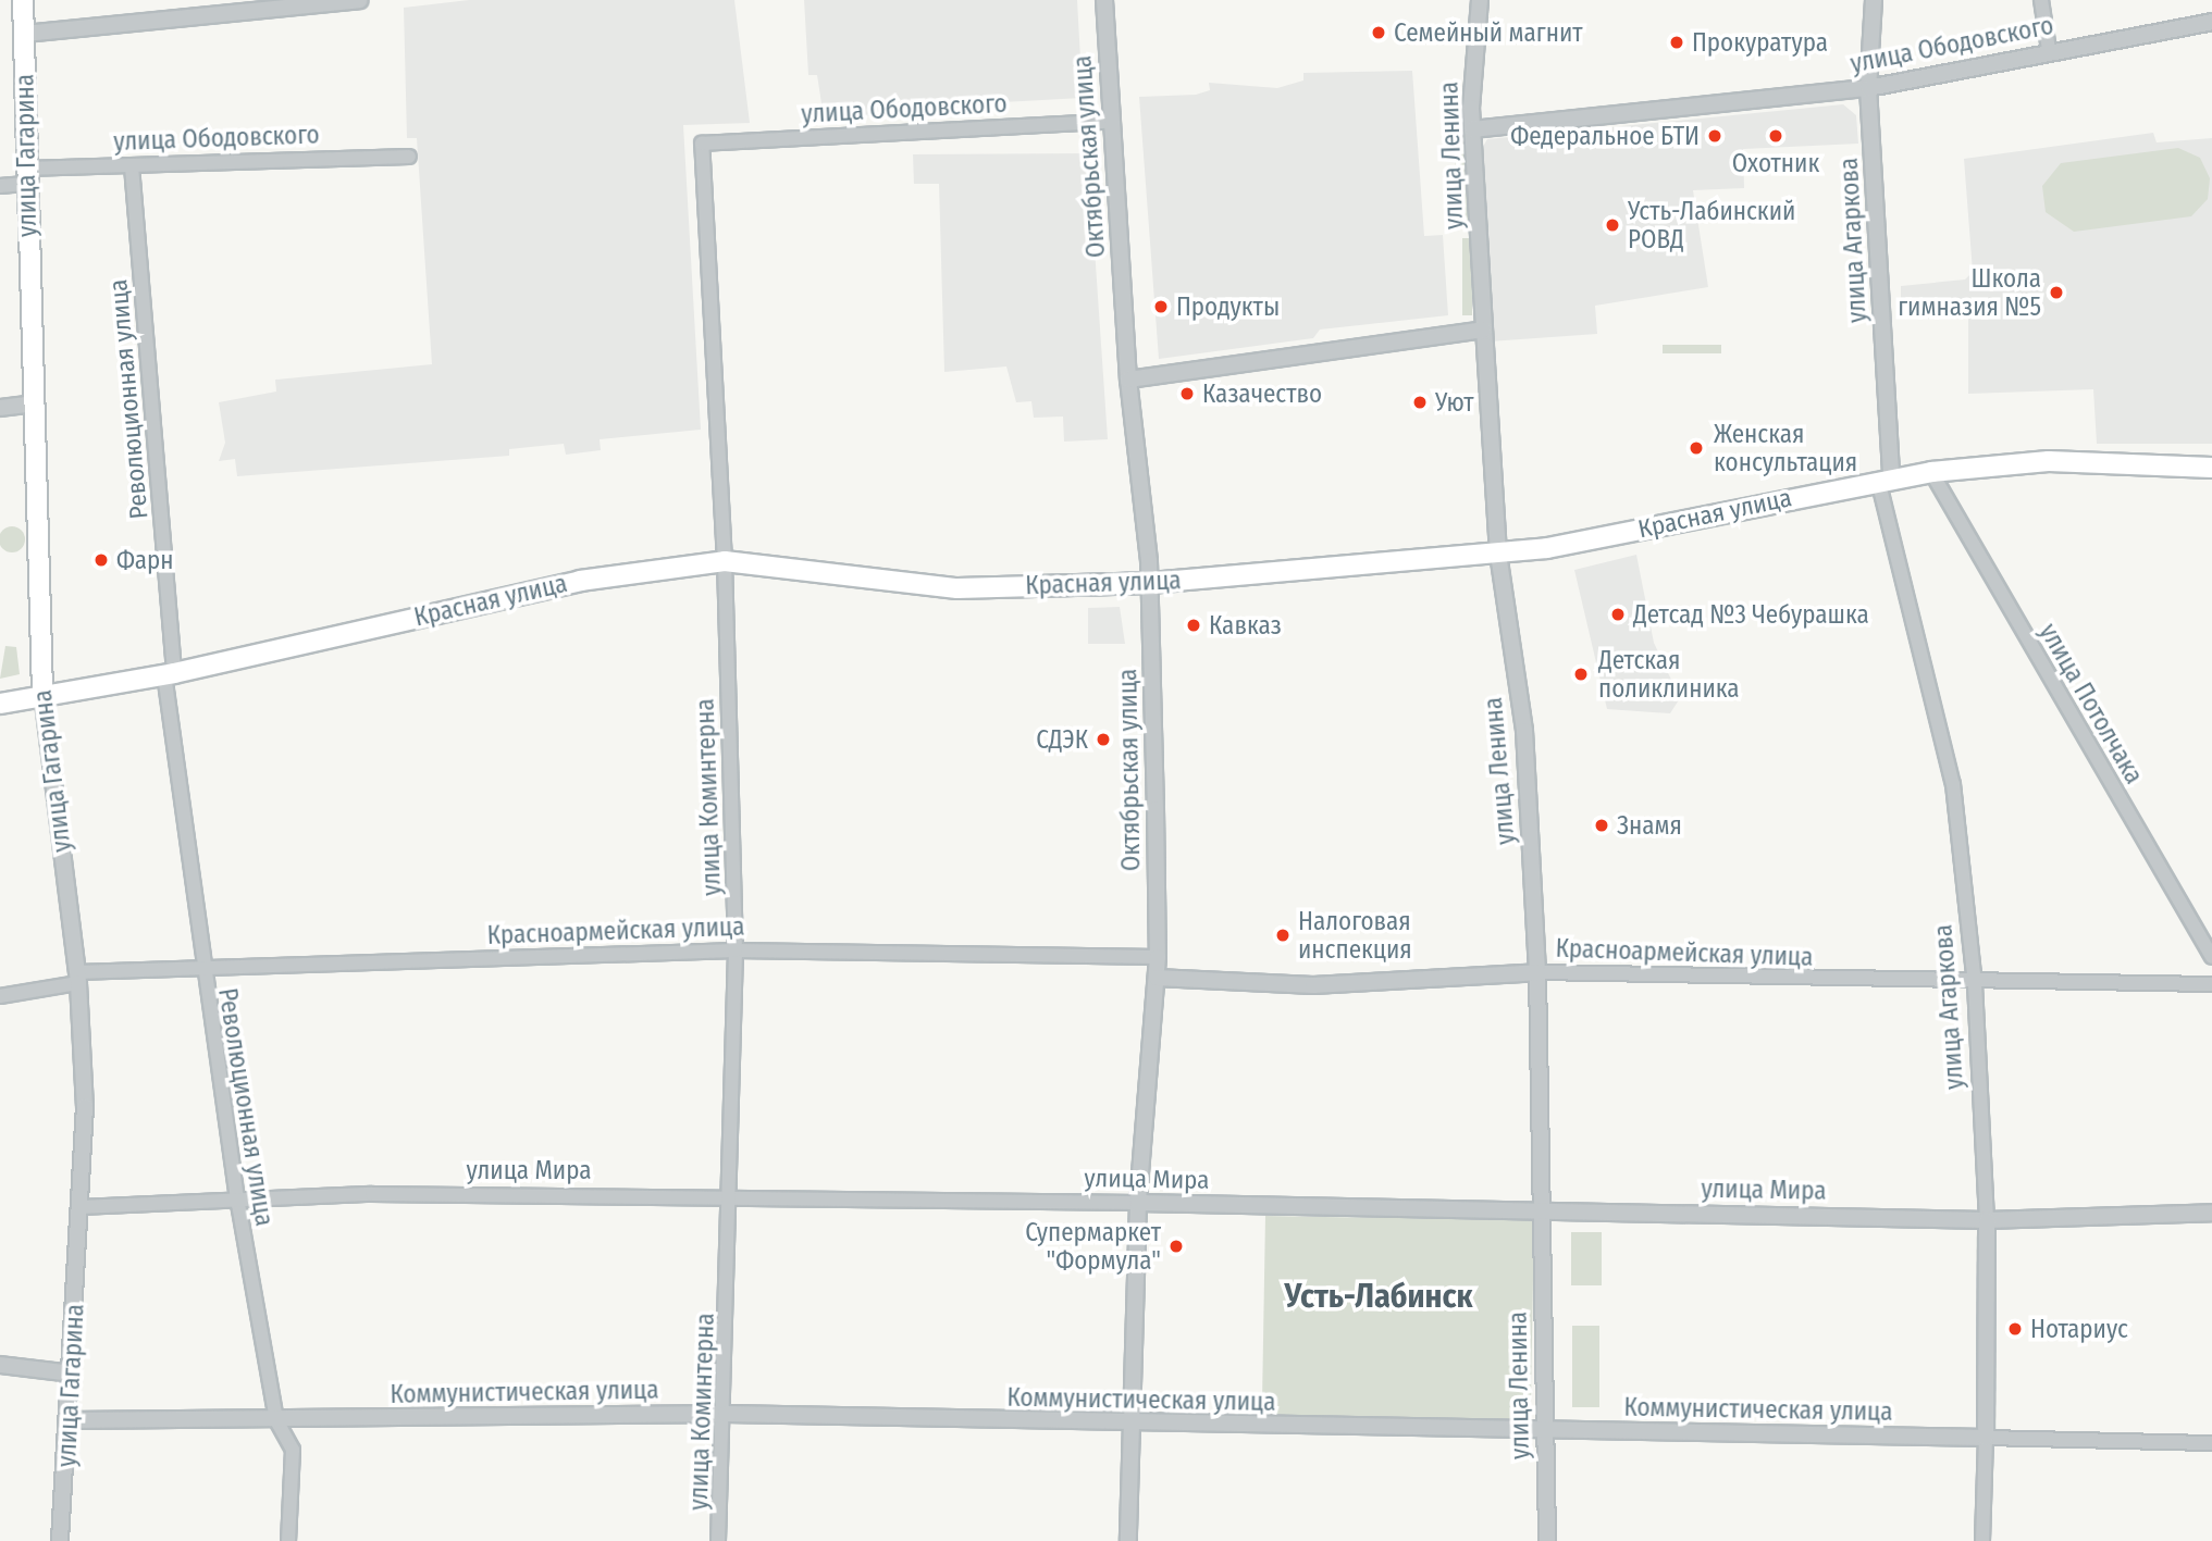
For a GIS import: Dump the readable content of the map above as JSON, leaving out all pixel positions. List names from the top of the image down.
{
  "streets": {
    "main road": ["улица Гагарина", "Красная улица"],
    "street": [
      "улица Ободовского",
      "улица Ленина",
      "Октябрьская улица",
      "улица Агаркова",
      "Революционная улица",
      "улица Потолчака",
      "улица Коминтерна",
      "Красноармейская улица",
      "улица Мира",
      "Коммунистическая улица"
    ]
  },
  "crossings": [
    ["улица Ободовского", "улица Гагарина"],
    ["улица Ободовского", "улица Ленина"],
    ["улица Ободовского", "Октябрьская улица"],
    ["улица Ободовского", "улица Агаркова"],
    ["улица Ободовского", "Революционная улица"],
    ["улица Ободовского", "улица Коминтерна"],
    ["улица Гагарина", "Красная улица"],
    ["улица Гагарина", "Красноармейская улица"],
    ["улица Гагарина", "улица Мира"],
    ["улица Гагарина", "Коммунистическая улица"],
    ["улица Ленина", "Красная улица"],
    ["улица Ленина", "Красноармейская улица"],
    ["улица Ленина", "улица Мира"],
    ["улица Ленина", "Коммунистическая улица"],
    ["Октябрьская улица", "Красная улица"],
    ["Октябрьская улица", "Красноармейская улица"],
    ["Октябрьская улица", "улица Мира"],
    ["Октябрьская улица", "Коммунистическая улица"],
    ["улица Агаркова", "Красная улица"],
    ["улица Агаркова", "Красноармейская улица"],
    ["улица Агаркова", "улица Мира"],
    ["улица Агаркова", "Коммунистическая улица"],
    ["Революционная улица", "Красная улица"],
    ["Революционная улица", "Красноармейская улица"],
    ["Революционная улица", "улица Мира"],
    ["Революционная улица", "Коммунистическая улица"],
    ["Красная улица", "улица Потолчака"],
    ["Красная улица", "улица Коминтерна"],
    ["улица Коминтерна", "Красноармейская улица"],
    ["улица Коминтерна", "улица Мира"],
    ["улица Коминтерна", "Коммунистическая улица"]
  ],
  "districts": ["Усть-Лабинск"],
  "places": [
    "Семейный магнит",
    "Прокуратура",
    "Федеральное БТИ",
    "Охотник",
    "Усть-Лабинский РОВД",
    "Школа гимназия №5",
    "Продукты",
    "Казачество",
    "Уют",
    "Женская консультация",
    "Фарн",
    "Детсад №3 Чебурашка",
    "Кавказ",
    "Детская поликлиника",
    "СДЭК",
    "Знамя",
    "Налоговая инспекция",
    "Супермаркет \"Формула\"",
    "Нотариус"
  ]
}
